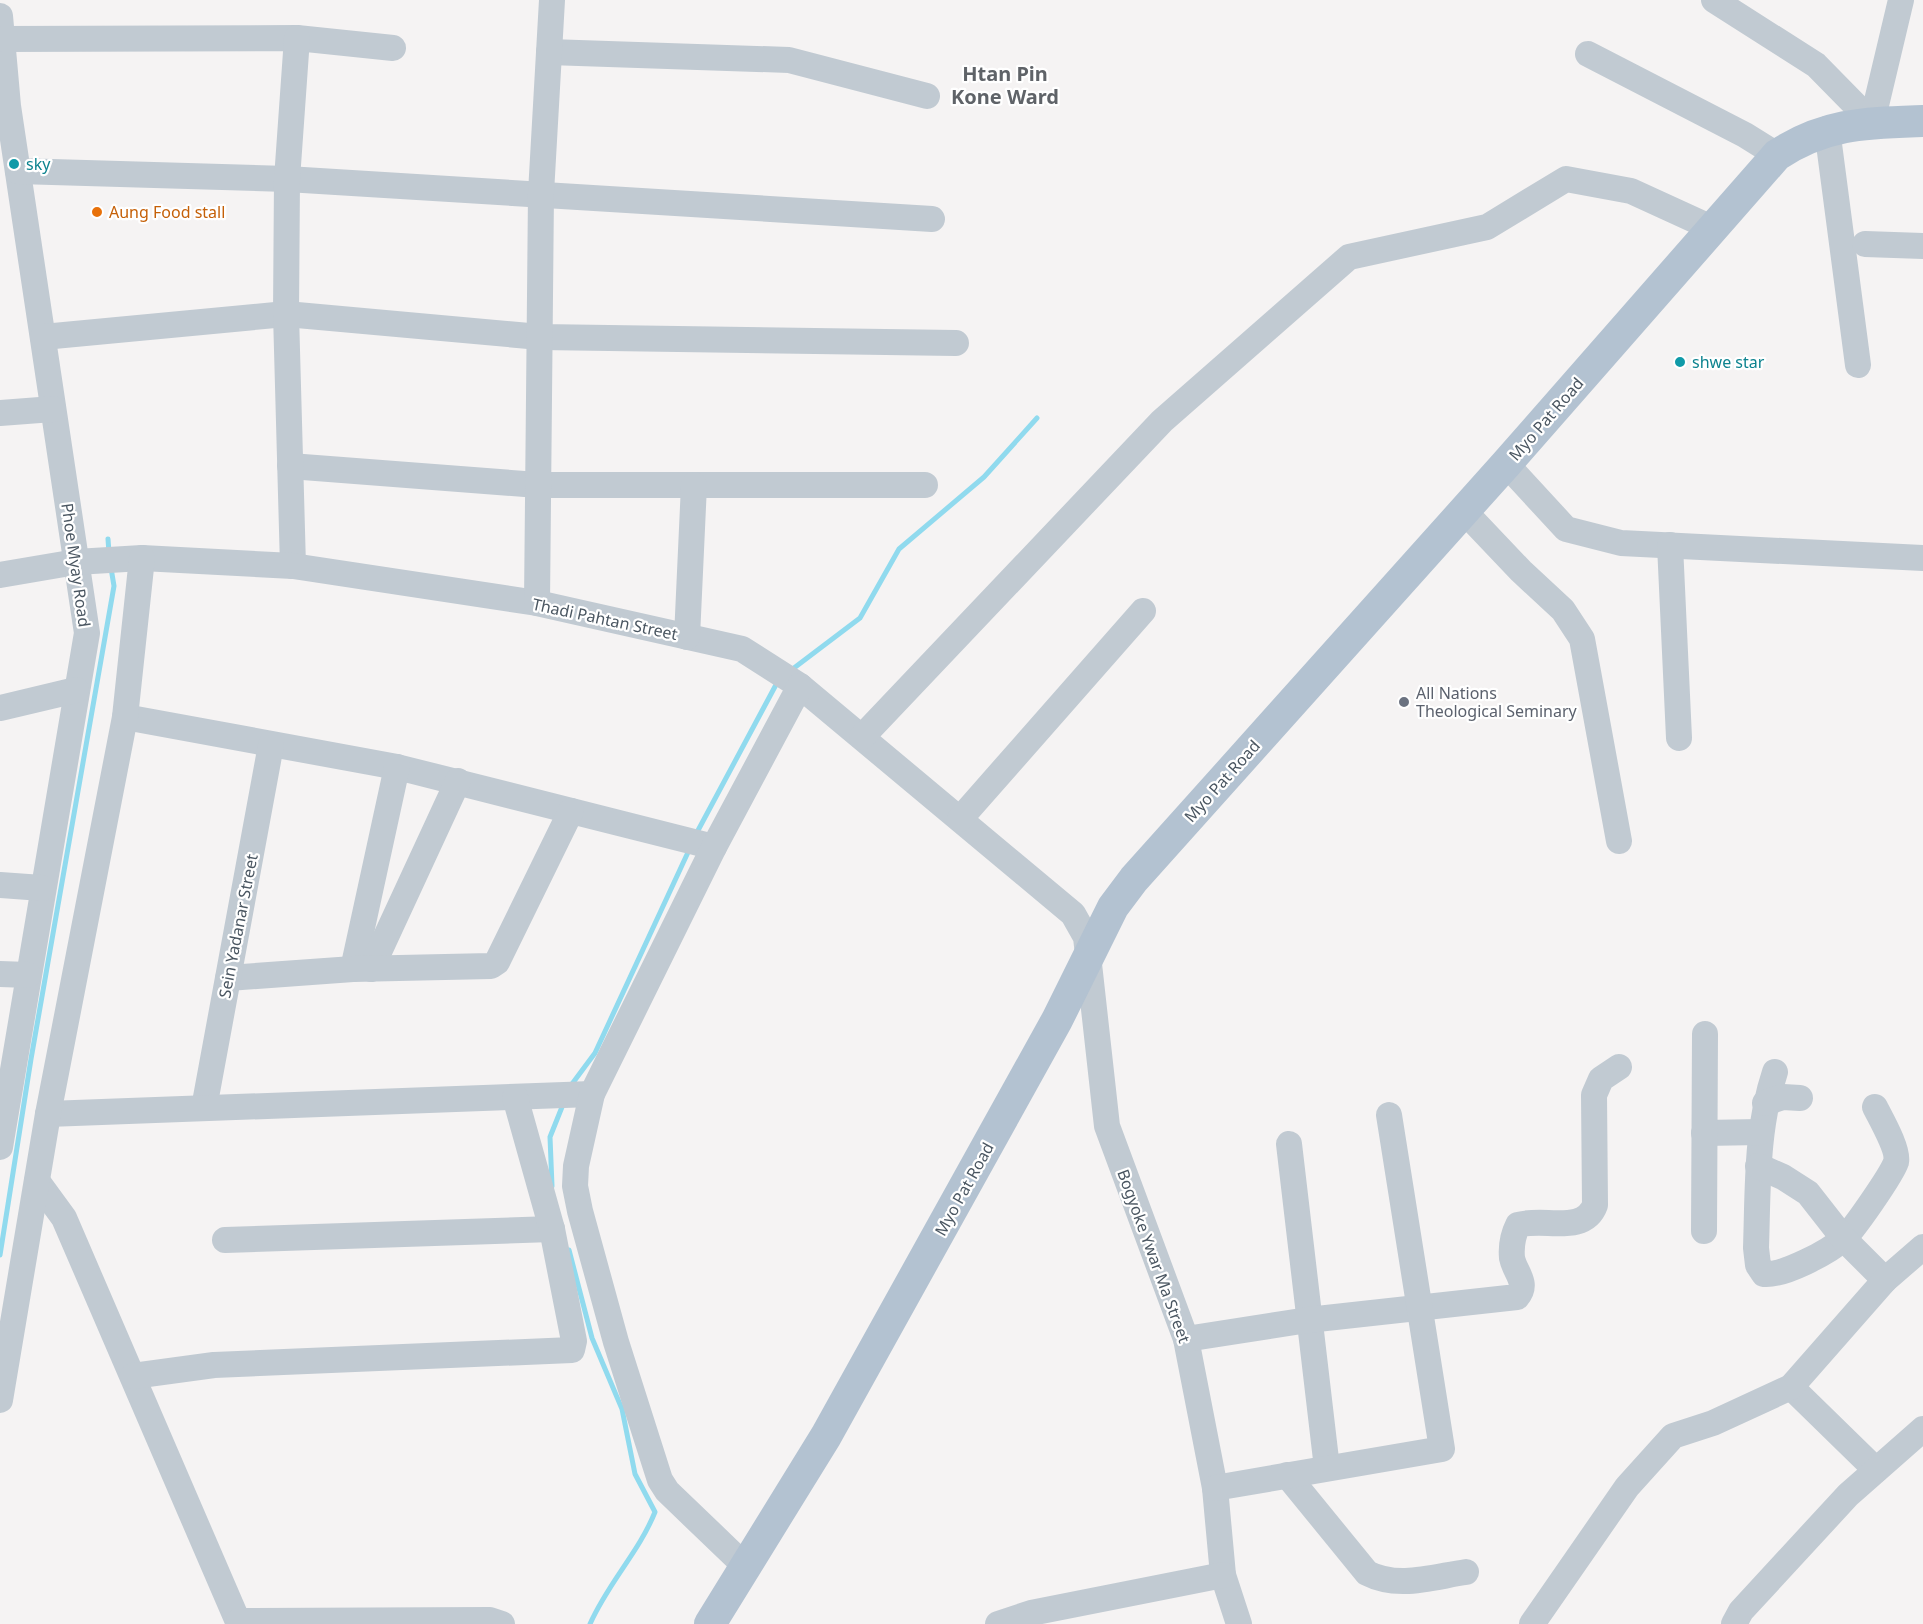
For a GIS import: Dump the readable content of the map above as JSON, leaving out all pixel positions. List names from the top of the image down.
{
  "streets": {
    "main road": ["Myo Pat Road"],
    "street": [
      "Phoe Myay Road",
      "Thadi Pahtan Street",
      "Sein Yadanar Street",
      "Bogyoke Ywar Ma Street"
    ]
  },
  "crossings": [
    ["Myo Pat Road", "Thadi Pahtan Street"],
    ["Myo Pat Road", "Bogyoke Ywar Ma Street"],
    ["Phoe Myay Road", "Thadi Pahtan Street"],
    ["Thadi Pahtan Street", "Bogyoke Ywar Ma Street"]
  ],
  "districts": ["Htan Pin Kone Ward"],
  "places": [
    "sky",
    "Aung Food stall",
    "shwe star",
    "All Nations Theological Seminary"
  ]
}
